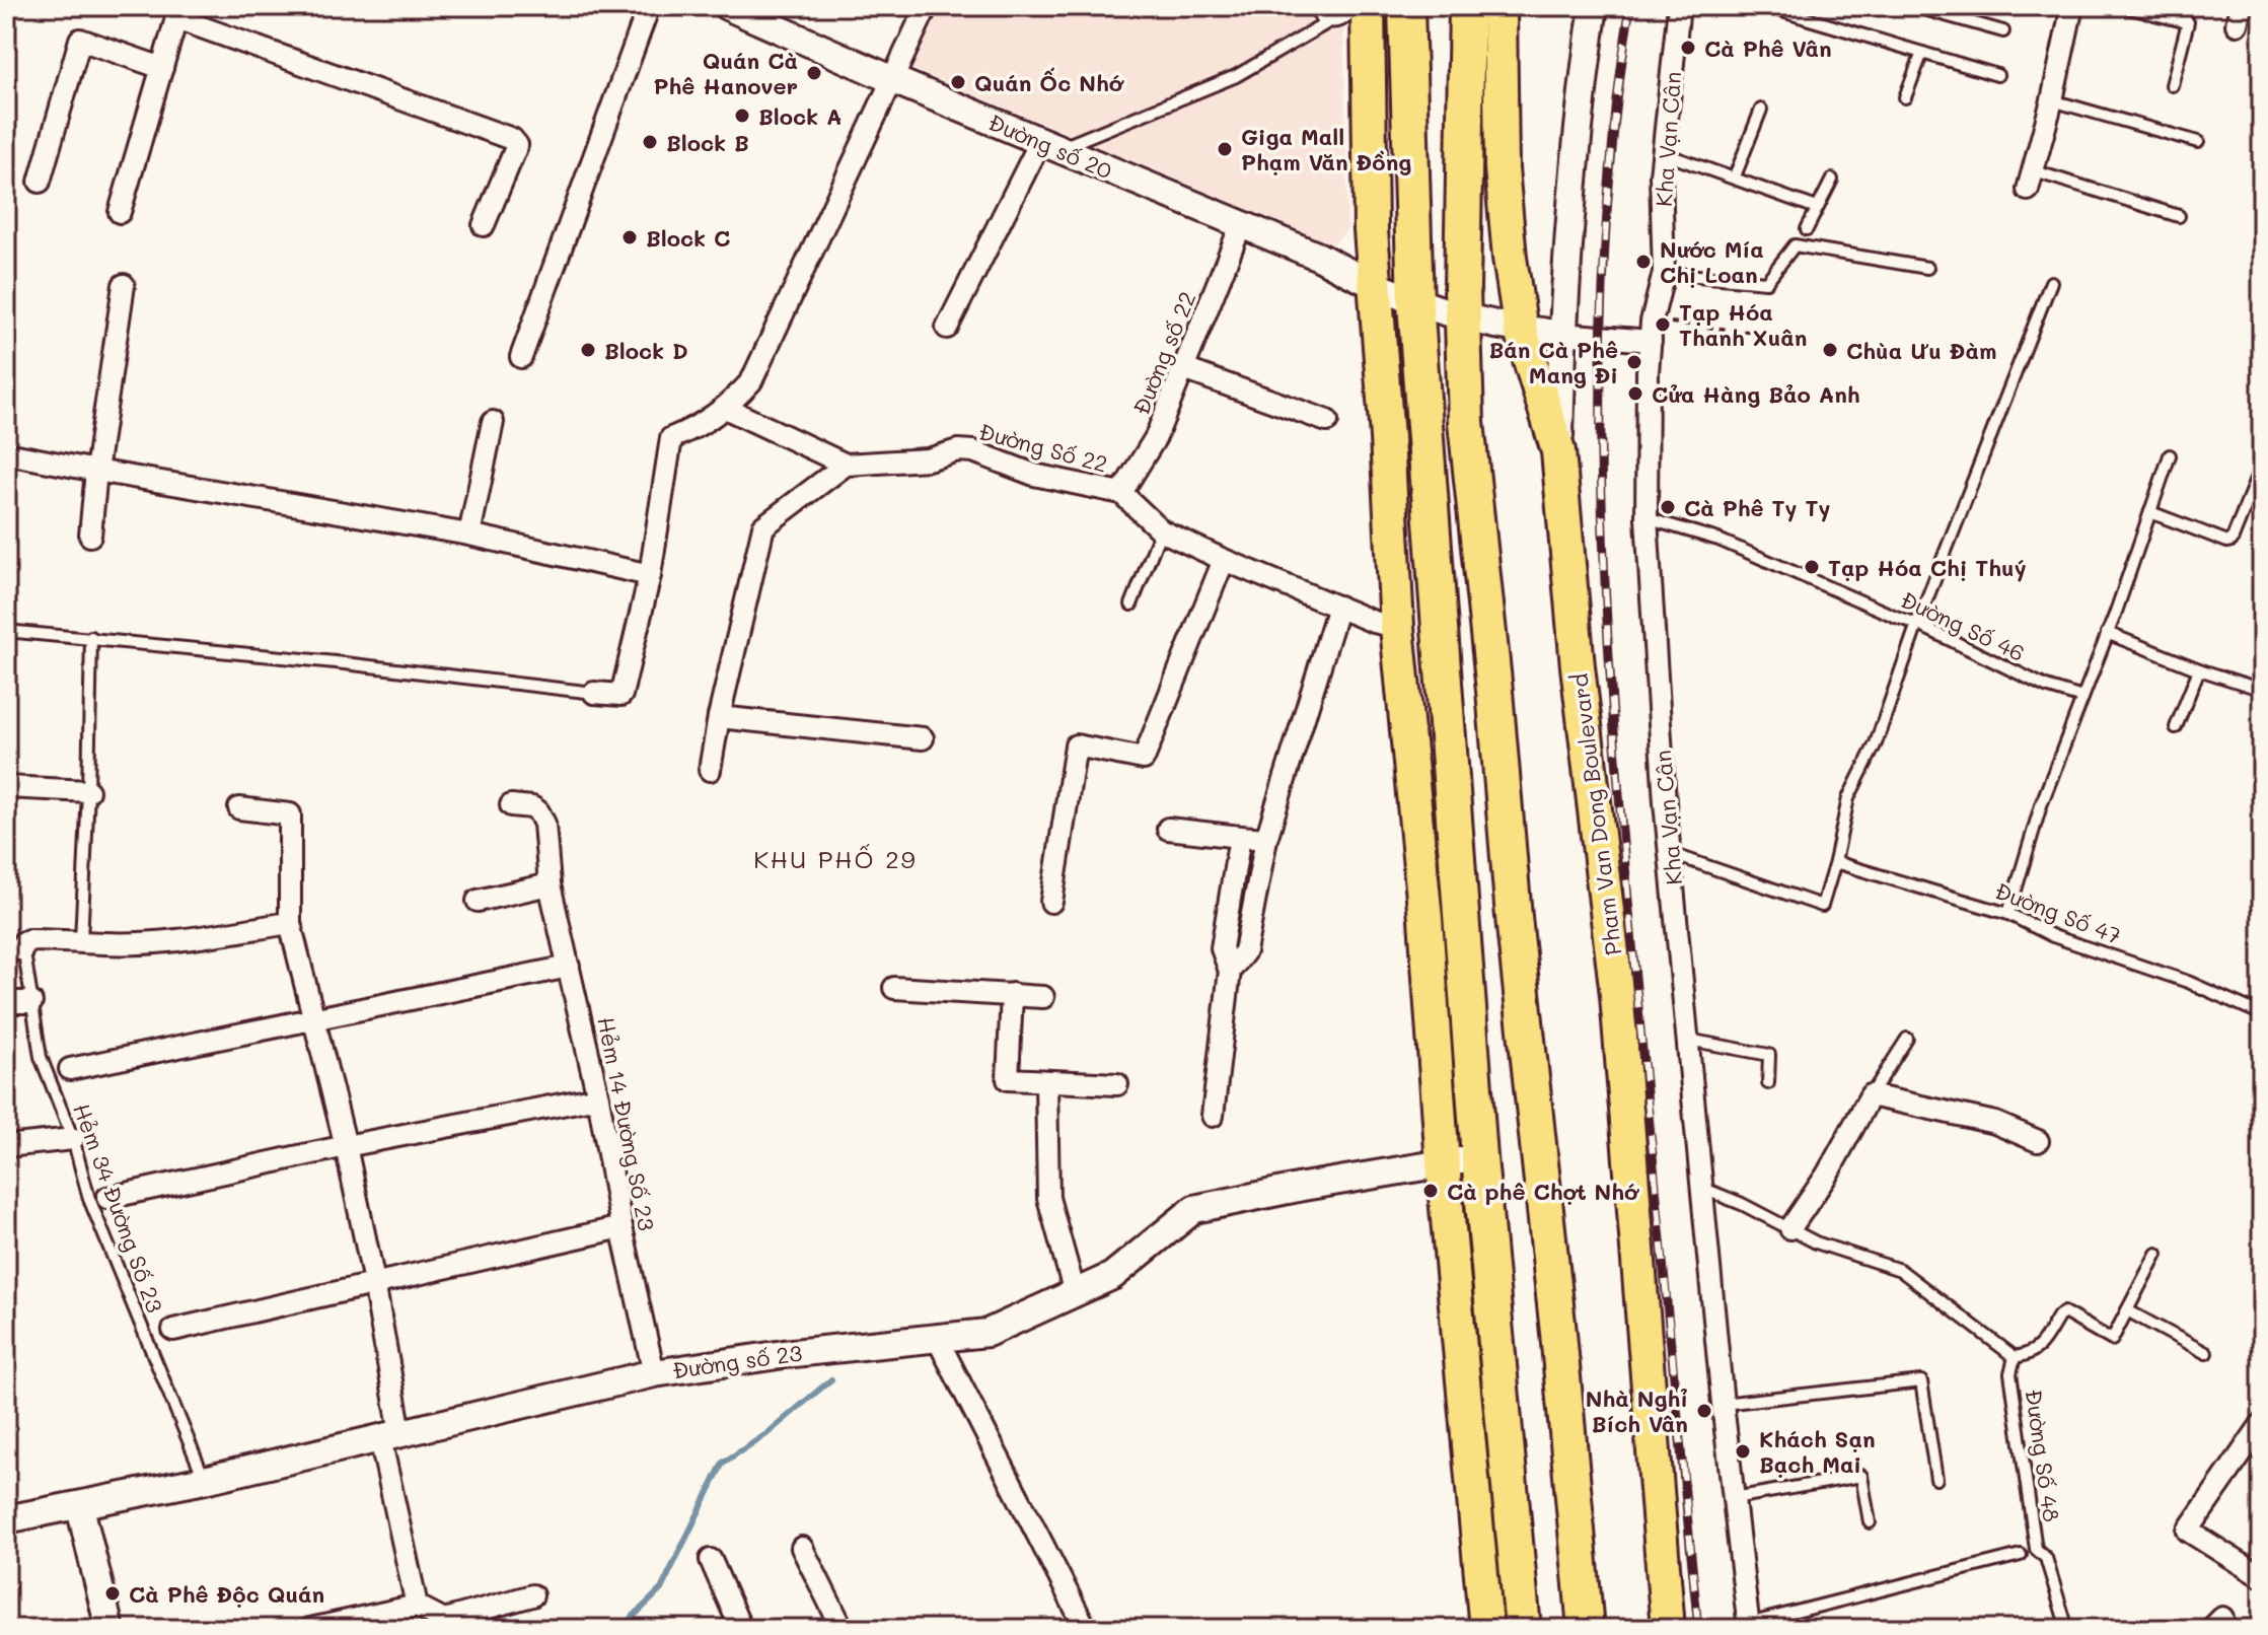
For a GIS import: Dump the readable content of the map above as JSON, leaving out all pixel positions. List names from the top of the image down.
{
  "streets": {
    "main road": ["Pham Van Dong Boulevard"],
    "street": [
      "Kha Vạn Cân",
      "Đường số 20",
      "Đường số 22",
      "Đường Số 22",
      "Hẻm 14 Đường Số 23",
      "Đường số 23"
    ],
    "lane": [
      "Đường Số 46",
      "Đường Số 47",
      "Hẻm 34 Đường Số 23",
      "Đường Số 48"
    ]
  },
  "crossings": [
    ["Kha Vạn Cân", "Đường Số 46"],
    ["Đường số 20", "Đường số 22"],
    ["Đường số 20", "Pham Van Dong Boulevard"],
    ["Đường số 22", "Đường Số 22"],
    ["Hẻm 14 Đường Số 23", "Đường số 23"],
    ["Hẻm 34 Đường Số 23", "Đường số 23"]
  ],
  "districts": ["KHU PHỐ 29"],
  "places": [
    "Cà Phê Vân",
    "Quán Cà Phê Hanover",
    "Quán Ốc Nhớ",
    "Block A",
    "Block B",
    "Giga Mall Phạm Văn Đồng",
    "Block C",
    "Nước Mía Chị Loan",
    "Tạp Hóa Thanh Xuân",
    "Block D",
    "Chùa Ưu Đàm",
    "Bán Cà Phê Mang Đi",
    "Cửa Hàng Bảo Anh",
    "Cà Phê Ty Ty",
    "Tạp Hóa Chị Thuý",
    "Cà phê Chợt Nhớ",
    "Nhà Nghỉ Bích Vân",
    "Khách Sạn Bạch Mai",
    "Cà Phê Độc Quán"
  ]
}
